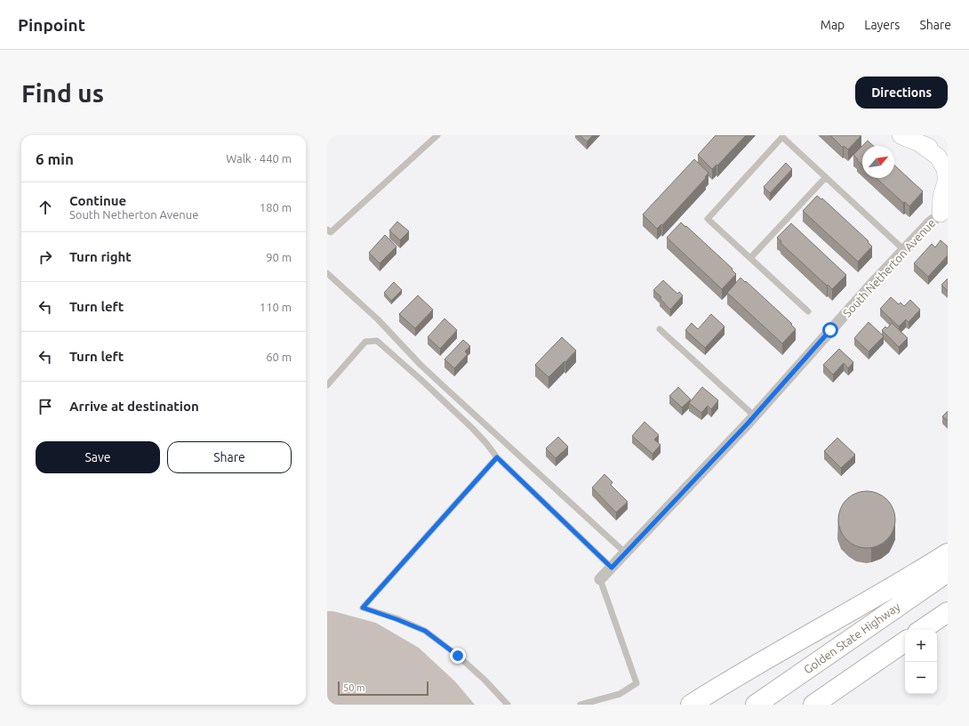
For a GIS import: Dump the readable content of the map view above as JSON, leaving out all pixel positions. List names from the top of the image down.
{
  "streets": {
    "highway": ["Golden State Highway"],
    "street": ["South Netherton Avenue"]
  },
  "scale_bar": "50 m",
  "north": "top right",
  "page": {
    "header": "Pinpoint",
    "nav": ["Map", "Layers", "Share"],
    "buttons": [
      "Directions",
      ["Save", "Share"]
    ],
    "title": "Find us",
    "heading": ["6 min", "Walk · 440 m"],
    "list": [
      ["Continue", "South Netherton Avenue", "180 m"],
      ["Turn right", "90 m"],
      ["Turn left", "110 m"],
      ["Turn left", "60 m"],
      "Arrive at destination"
    ],
    "map_buttons": ["+", "−"],
    "scale": "50 m"
  }
}
